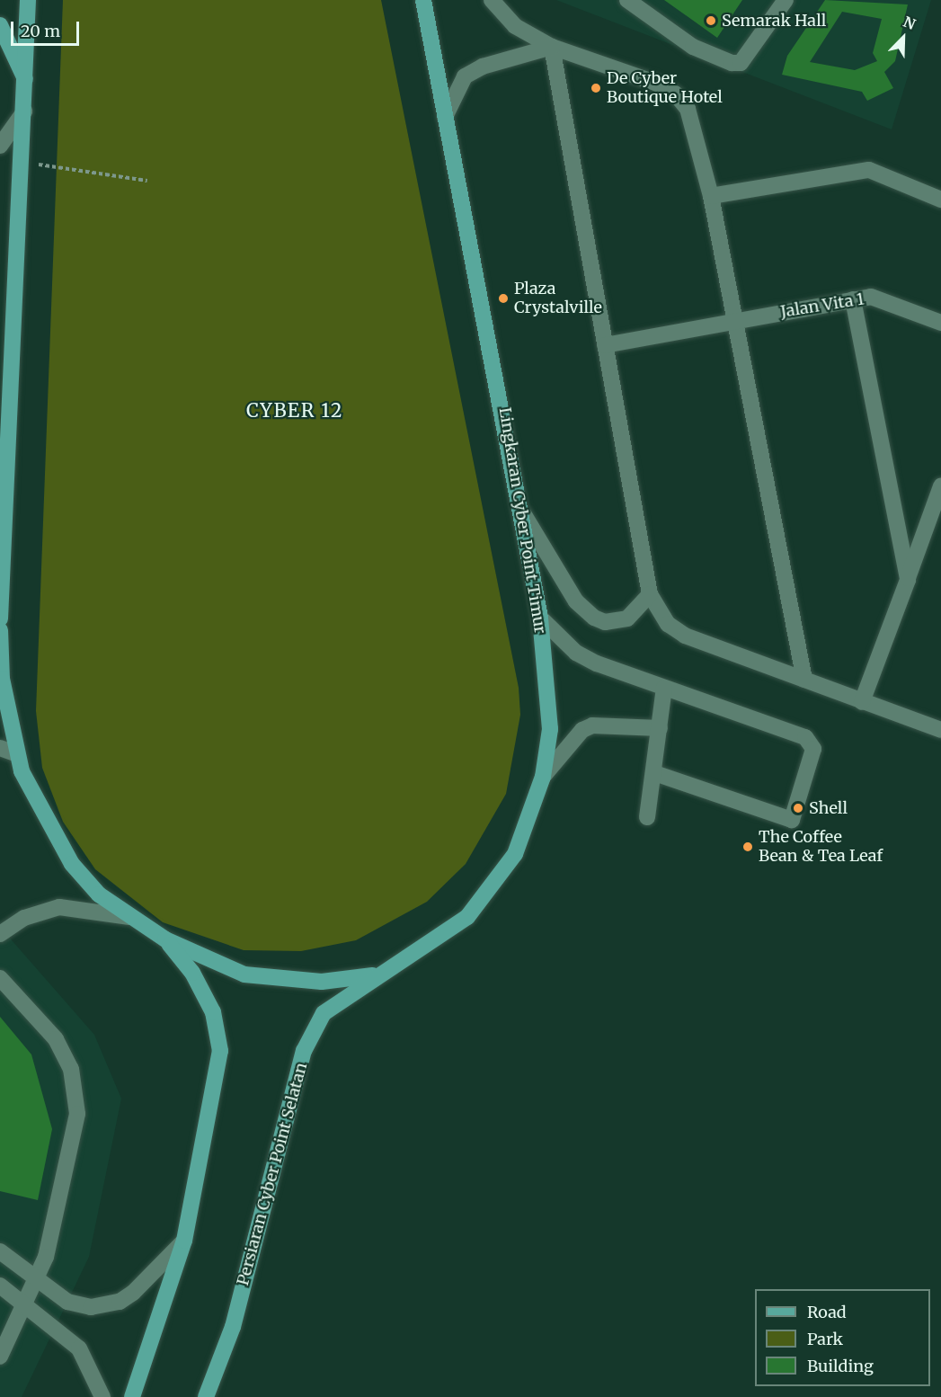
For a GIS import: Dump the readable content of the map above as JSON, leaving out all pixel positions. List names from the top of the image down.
{
  "streets": {
    "main road": ["Lingkaran Cyber Point Timur", "Persiaran Cyber Point Selatan"],
    "lane": ["Jalan Vita 1"]
  },
  "crossings": [
    ["Lingkaran Cyber Point Timur", "Persiaran Cyber Point Selatan"]
  ],
  "districts": ["CYBER 12"],
  "places": [
    "Semarak Hall",
    "De Cyber Boutique Hotel",
    "Plaza Crystalville",
    "Shell",
    "The Coffee Bean & Tea Leaf"
  ],
  "legend": ["Road", "Park", "Building"],
  "scale_bar": "20 m",
  "north": "top right"
}
